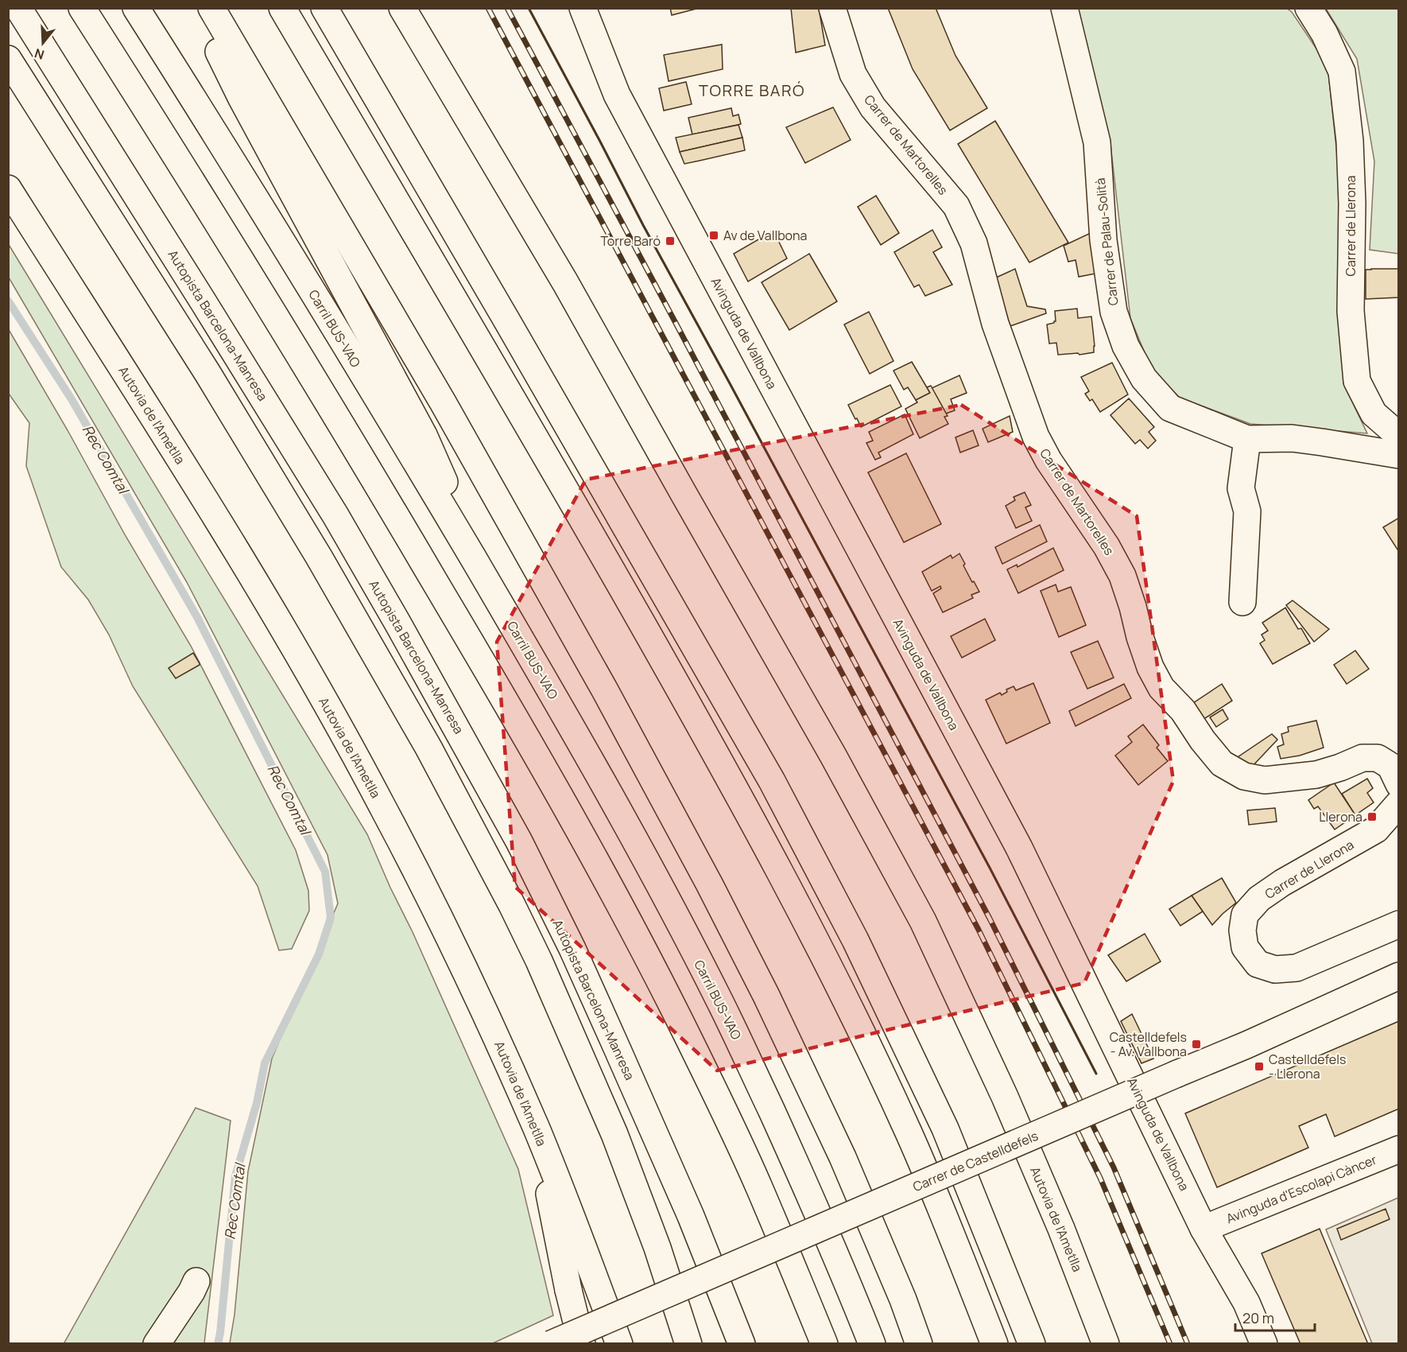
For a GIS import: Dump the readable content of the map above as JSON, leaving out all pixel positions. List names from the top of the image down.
{
  "streets": {
    "main road": [
      "Carrer de Martorelles",
      "Carrer de Llerona",
      "Carrer de Palau-Solità",
      "Autopista Barcelona-Manresa",
      "Carril BUS-VAO",
      "Avinguda de Vallbona",
      "Autovia de l'Ametlla",
      "Carrer de Castelldefels",
      "Avinguda d'Escolapi Càncer"
    ]
  },
  "crossings": [
    ["Avinguda de Vallbona", "Avinguda d'Escolapi Càncer"]
  ],
  "districts": ["TORRE BARÓ"],
  "water": ["Rec Comtal"],
  "places": {
    "transit": [
      "Av de Vallbona",
      "Torre Baró",
      "Llerona",
      "Castelldefels - Av. Vallbona",
      "Castelldefels - Llerona"
    ]
  },
  "scale_bar": "20 m",
  "north": "bottom"
}
